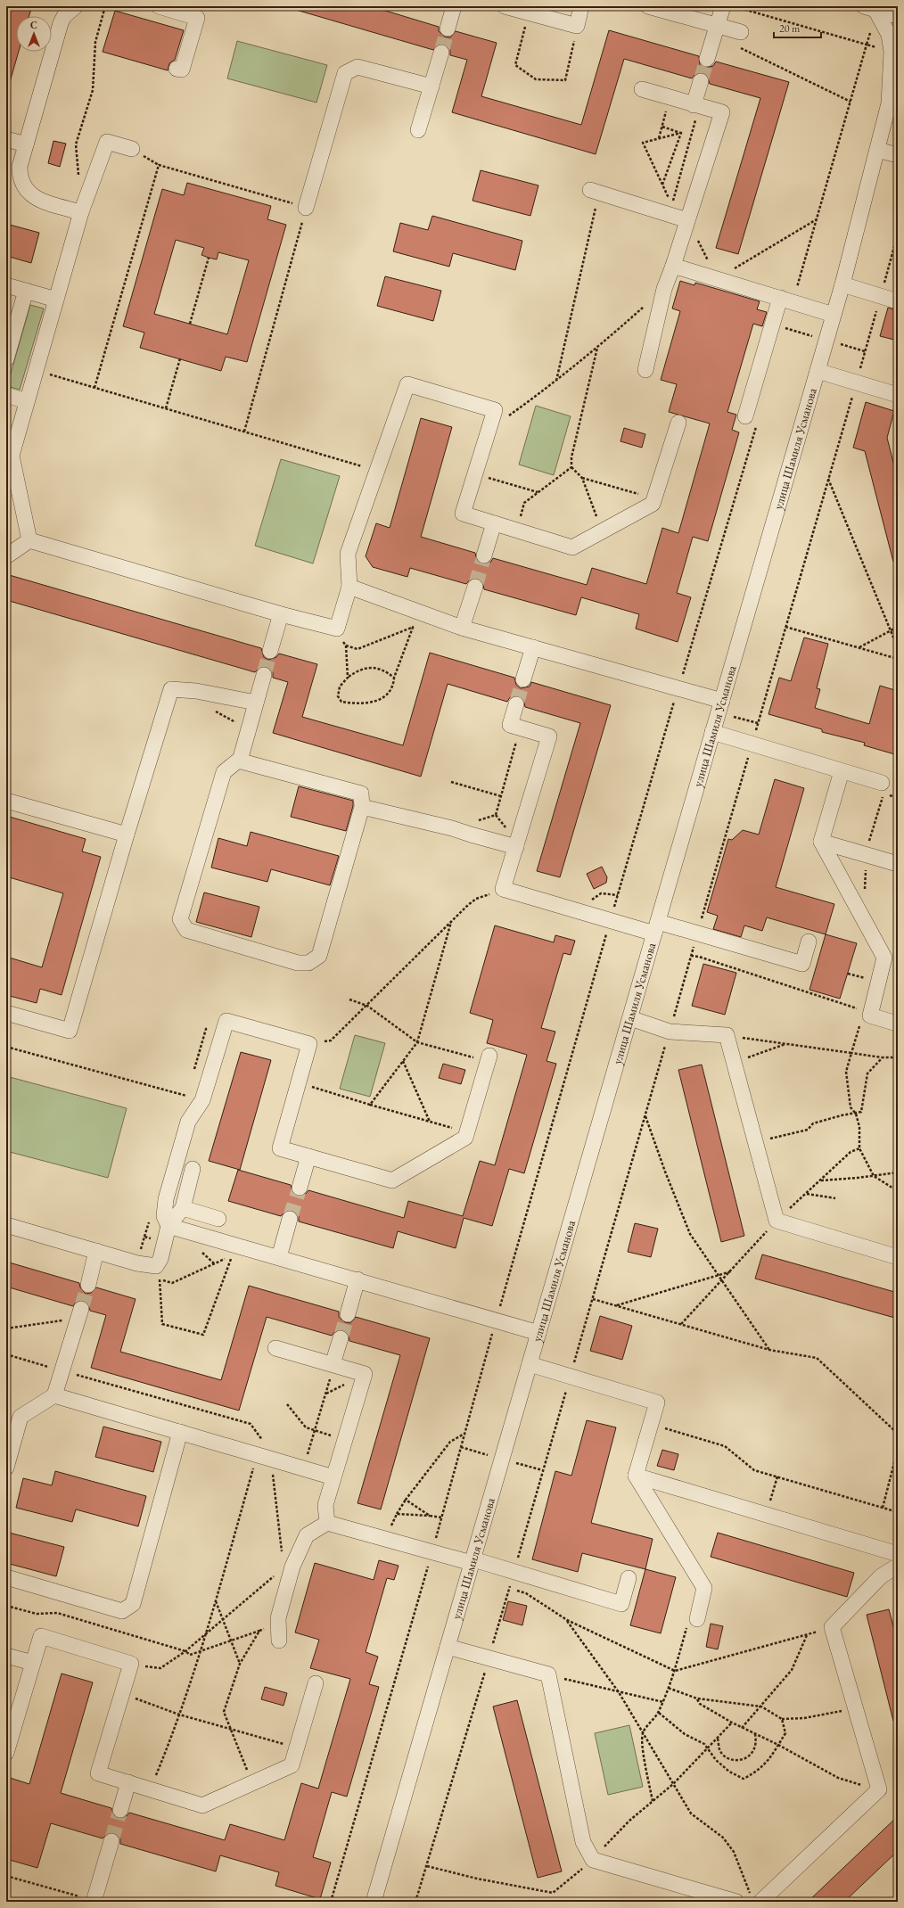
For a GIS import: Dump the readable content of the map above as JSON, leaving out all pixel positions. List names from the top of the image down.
{
  "streets": {
    "street": ["улица Шамиля Усманова"]
  },
  "scale_bar": "20 m",
  "north": "top"
}
